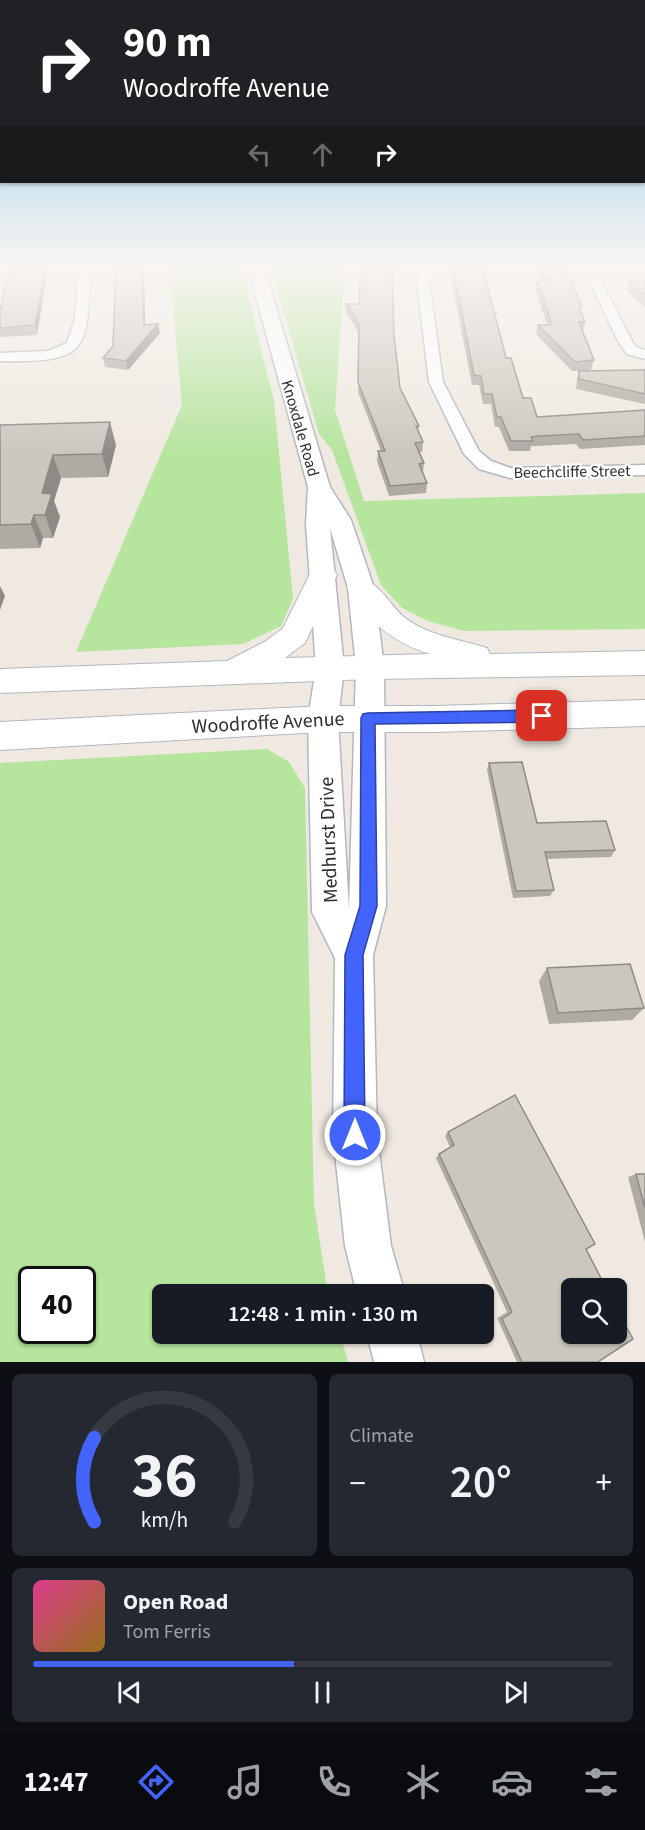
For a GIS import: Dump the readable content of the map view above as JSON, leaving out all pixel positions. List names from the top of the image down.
{
  "streets": {
    "main road": ["Woodroffe Avenue"],
    "street": ["Knoxdale Road", "Beechcliffe Street", "Medhurst Drive"]
  },
  "crossings": [
    ["Knoxdale Road", "Woodroffe Avenue"],
    ["Knoxdale Road", "Medhurst Drive"],
    ["Woodroffe Avenue", "Medhurst Drive"]
  ],
  "page": {
    "turn": ["90 m", "Woodroffe Avenue"],
    "limit": "40",
    "trip": "12:48 · 1 min · 130 m",
    "tile": "Climate",
    "heat": ["−", "20°", "+"],
    "song": ["Open Road", "Tom Ferris"],
    "tabs": "12:47",
    "gauge": ["36", "km/h"]
  }
}
